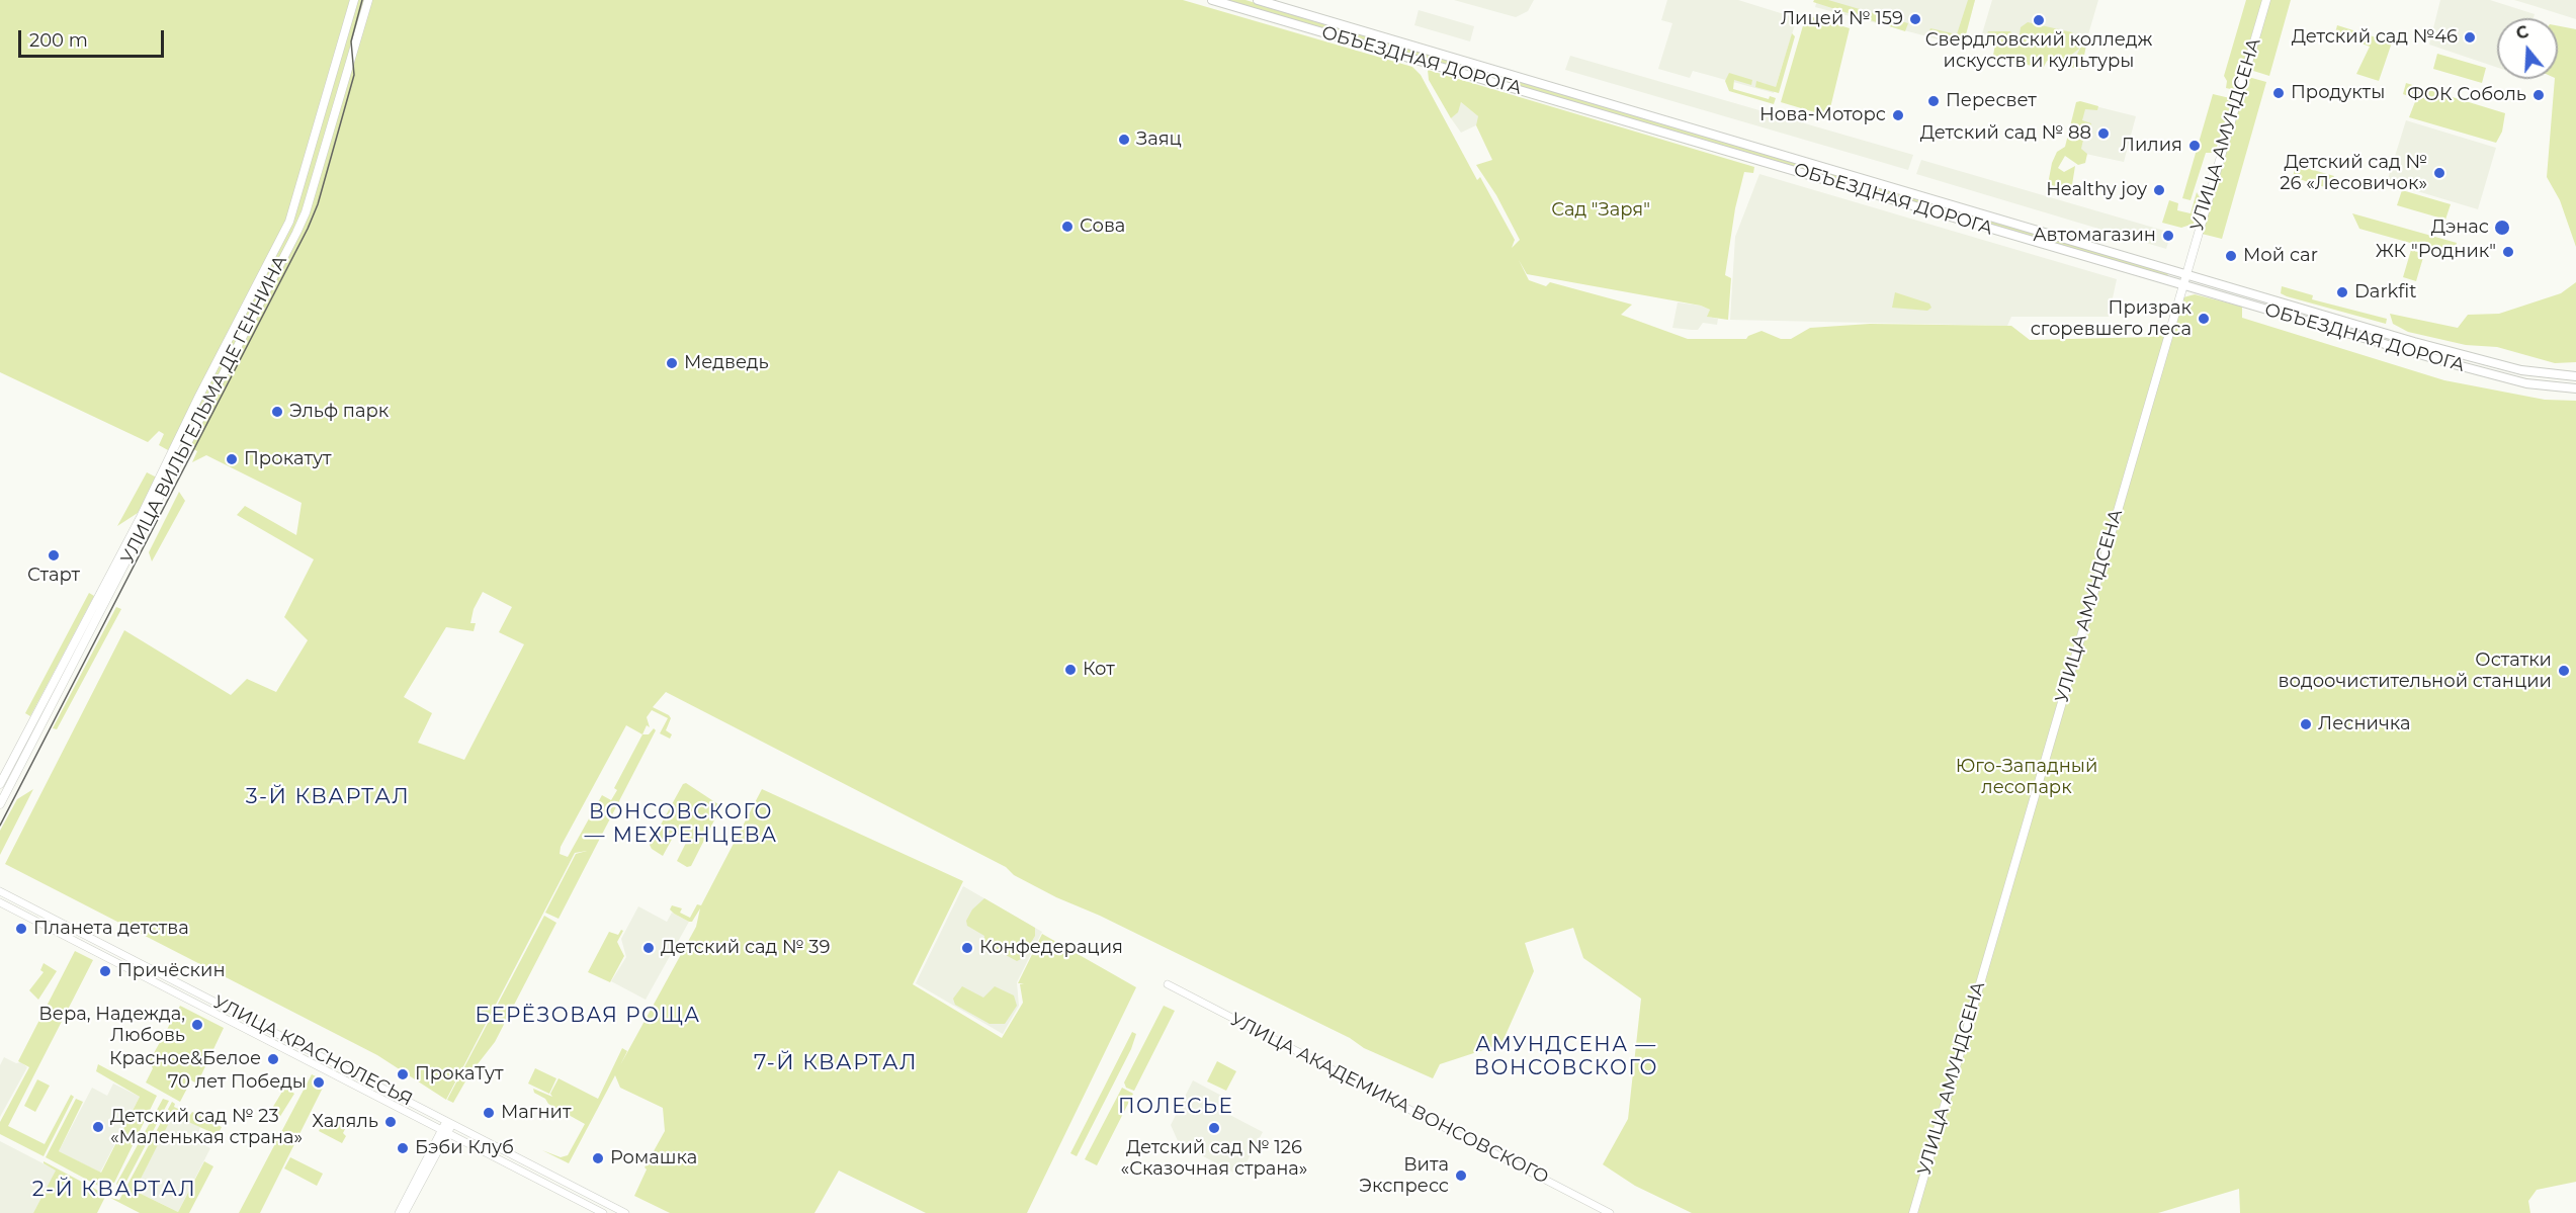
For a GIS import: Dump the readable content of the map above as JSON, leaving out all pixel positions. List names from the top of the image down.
{
  "streets": {
    "main road": ["ОБЪЕЗДНАЯ ДОРОГА", "УЛИЦА АМУНДСЕНА", "УЛИЦА ВИЛЬГЕЛЬМА ДЕ ГЕННИНА"],
    "street": ["УЛИЦА КРАСНОЛЕСЬЯ", "УЛИЦА АКАДЕМИКА ВОНСОВСКОГО"]
  },
  "crossings": [
    ["ОБЪЕЗДНАЯ ДОРОГА", "УЛИЦА АМУНДСЕНА"]
  ],
  "districts": [
    "3-Й КВАРТАЛ",
    "ВОНСОВСКОГО — МЕХРЕНЦЕВА",
    "БЕРЁЗОВАЯ РОЩА",
    "АМУНДСЕНА — ВОНСОВСКОГО",
    "7-Й КВАРТАЛ",
    "ПОЛЕСЬЕ",
    "2-Й КВАРТАЛ"
  ],
  "parks": ["Сад \"Заря\"", "Юго-Западный лесопарк"],
  "places": [
    "Лицей № 159",
    "Свердловский колледж искусств и культуры",
    "Детский сад №46",
    "Продукты",
    "ФОК Соболь",
    "Пересвет",
    "Нова-Моторс",
    "Детский сад № 88",
    "Заяц",
    "Лилия",
    "Детский сад № 26 «Лесовичок»",
    "Healthy joy",
    "Сова",
    "Дэнас",
    "Автомагазин",
    "ЖК \"Родник\"",
    "Мой car",
    "Darkfit",
    "Призрак сгоревшего леса",
    "Медведь",
    "Эльф парк",
    "Прокатут",
    "Старт",
    "Кот",
    "Остатки водоочистительной станции",
    "Лесничка",
    "Планета детства",
    "Детский сад № 39",
    "Конфедерация",
    "Причёскин",
    "Вера, Надежда, Любовь",
    "Красное&Белое",
    "ПрокаТут",
    "70 лет Победы",
    "Магнит",
    "Халяль",
    "Детский сад № 23 «Маленькая страна»",
    "Детский сад № 126 «Сказочная страна»",
    "Бэби Клуб",
    "Ромашка",
    "Вита Экспресс"
  ],
  "scale_bar": "200 m",
  "north": "top"
}
